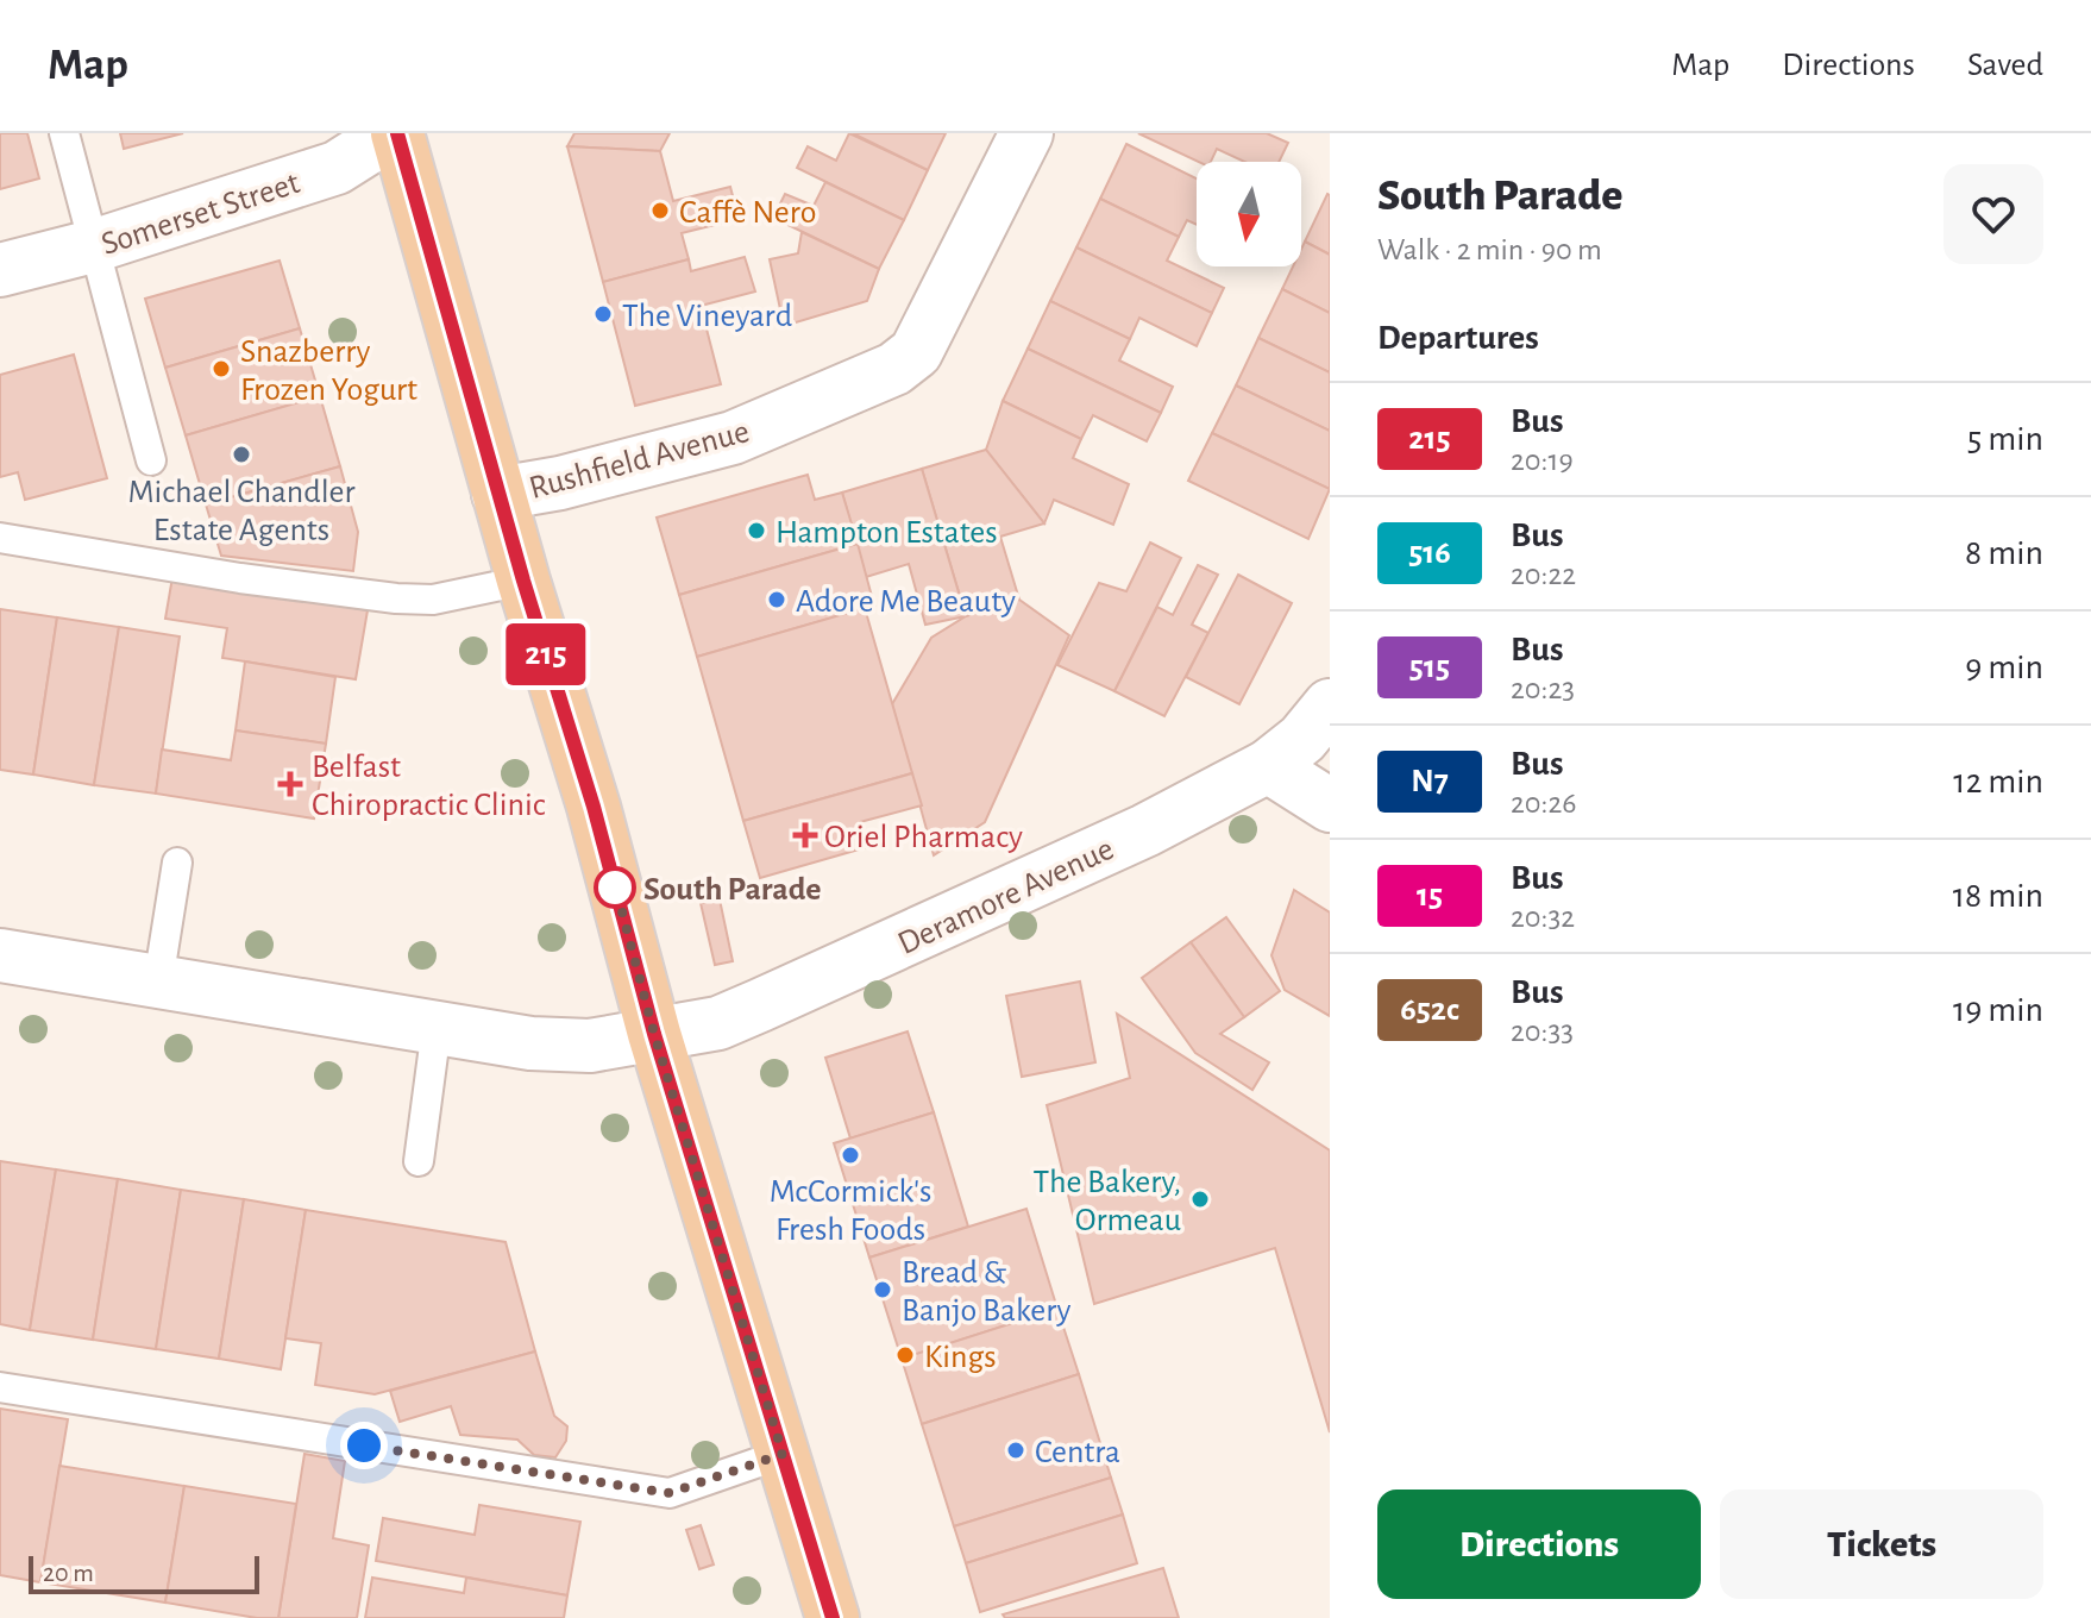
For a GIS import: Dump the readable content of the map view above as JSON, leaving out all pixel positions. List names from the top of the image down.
{
  "streets": {
    "street": ["Somerset Street", "Rushfield Avenue", "Deramore Avenue"]
  },
  "places": {
    "other": [
      "Caffè Nero",
      "The Vineyard",
      "Snazberry Frozen Yogurt",
      "Michael Chandler Estate Agents",
      "Hampton Estates",
      "Adore Me Beauty",
      "South Parade",
      "McCormick's Fresh Foods",
      "The Bakery, Ormeau",
      "Bread & Banjo Bakery",
      "Kings",
      "Centra"
    ],
    "health": ["Belfast Chiropractic Clinic", "Oriel Pharmacy"]
  },
  "lines": ["bus line 215"],
  "scale_bar": "20 m",
  "north": "bottom",
  "page": {
    "header": "Map",
    "nav": ["Map", "Directions", "Saved"],
    "on_map": "215",
    "heading": [
      ["South Parade", "Walk · 2 min · 90 m"],
      "Departures"
    ],
    "list": [
      {
        "mark": "215",
        "name": "Bus",
        "note": "20:19",
        "value": "5 min"
      },
      {
        "mark": "516",
        "name": "Bus",
        "note": "20:22",
        "value": "8 min"
      },
      {
        "mark": "515",
        "name": "Bus",
        "note": "20:23",
        "value": "9 min"
      },
      {
        "mark": "N7",
        "name": "Bus",
        "note": "20:26",
        "value": "12 min"
      },
      {
        "mark": "15",
        "name": "Bus",
        "note": "20:32",
        "value": "18 min"
      },
      {
        "mark": "652c",
        "name": "Bus",
        "note": "20:33",
        "value": "19 min"
      }
    ],
    "buttons": ["Directions", "Tickets"],
    "scale": "20 m"
  }
}
